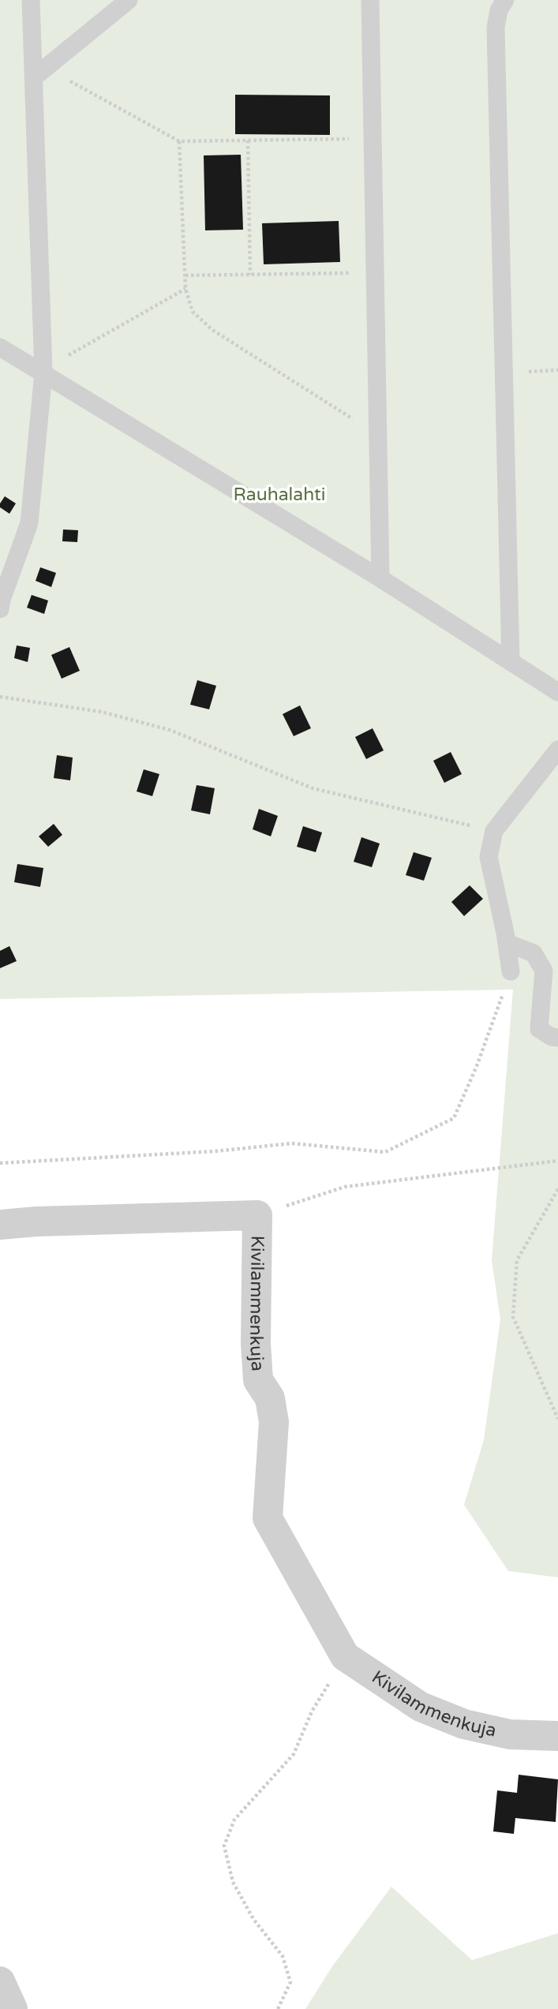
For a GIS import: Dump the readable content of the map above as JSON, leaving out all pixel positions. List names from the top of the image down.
{
  "streets": {
    "street": ["Kivilammenkuja"]
  },
  "parks": ["Rauhalahti"]
}
